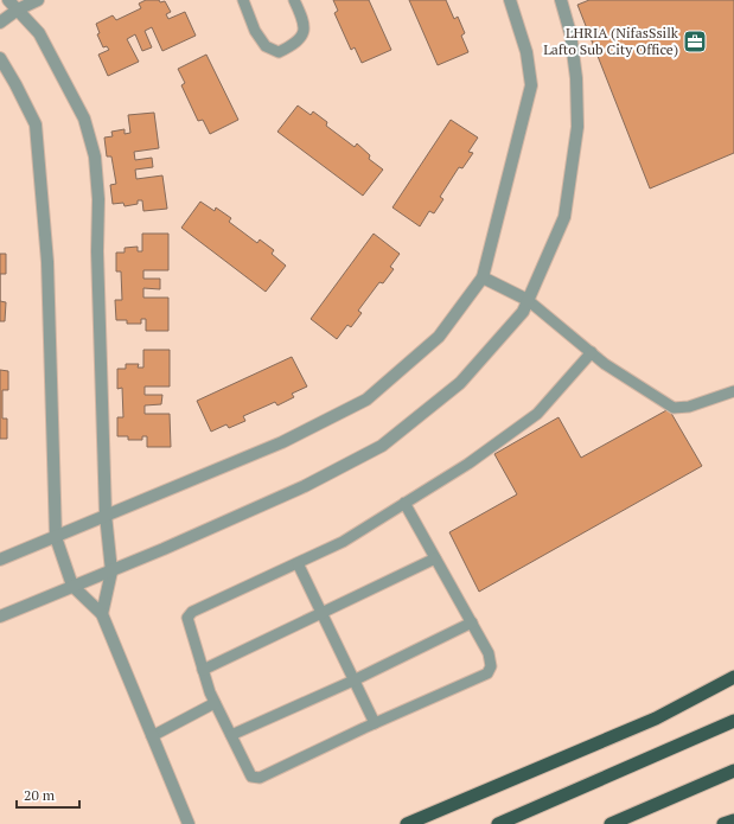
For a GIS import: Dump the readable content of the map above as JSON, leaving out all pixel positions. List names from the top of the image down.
{
  "places": {
    "office": ["LHRIA (NifasSsilk Lafto Sub City Office)"]
  },
  "scale_bar": "20 m"
}
